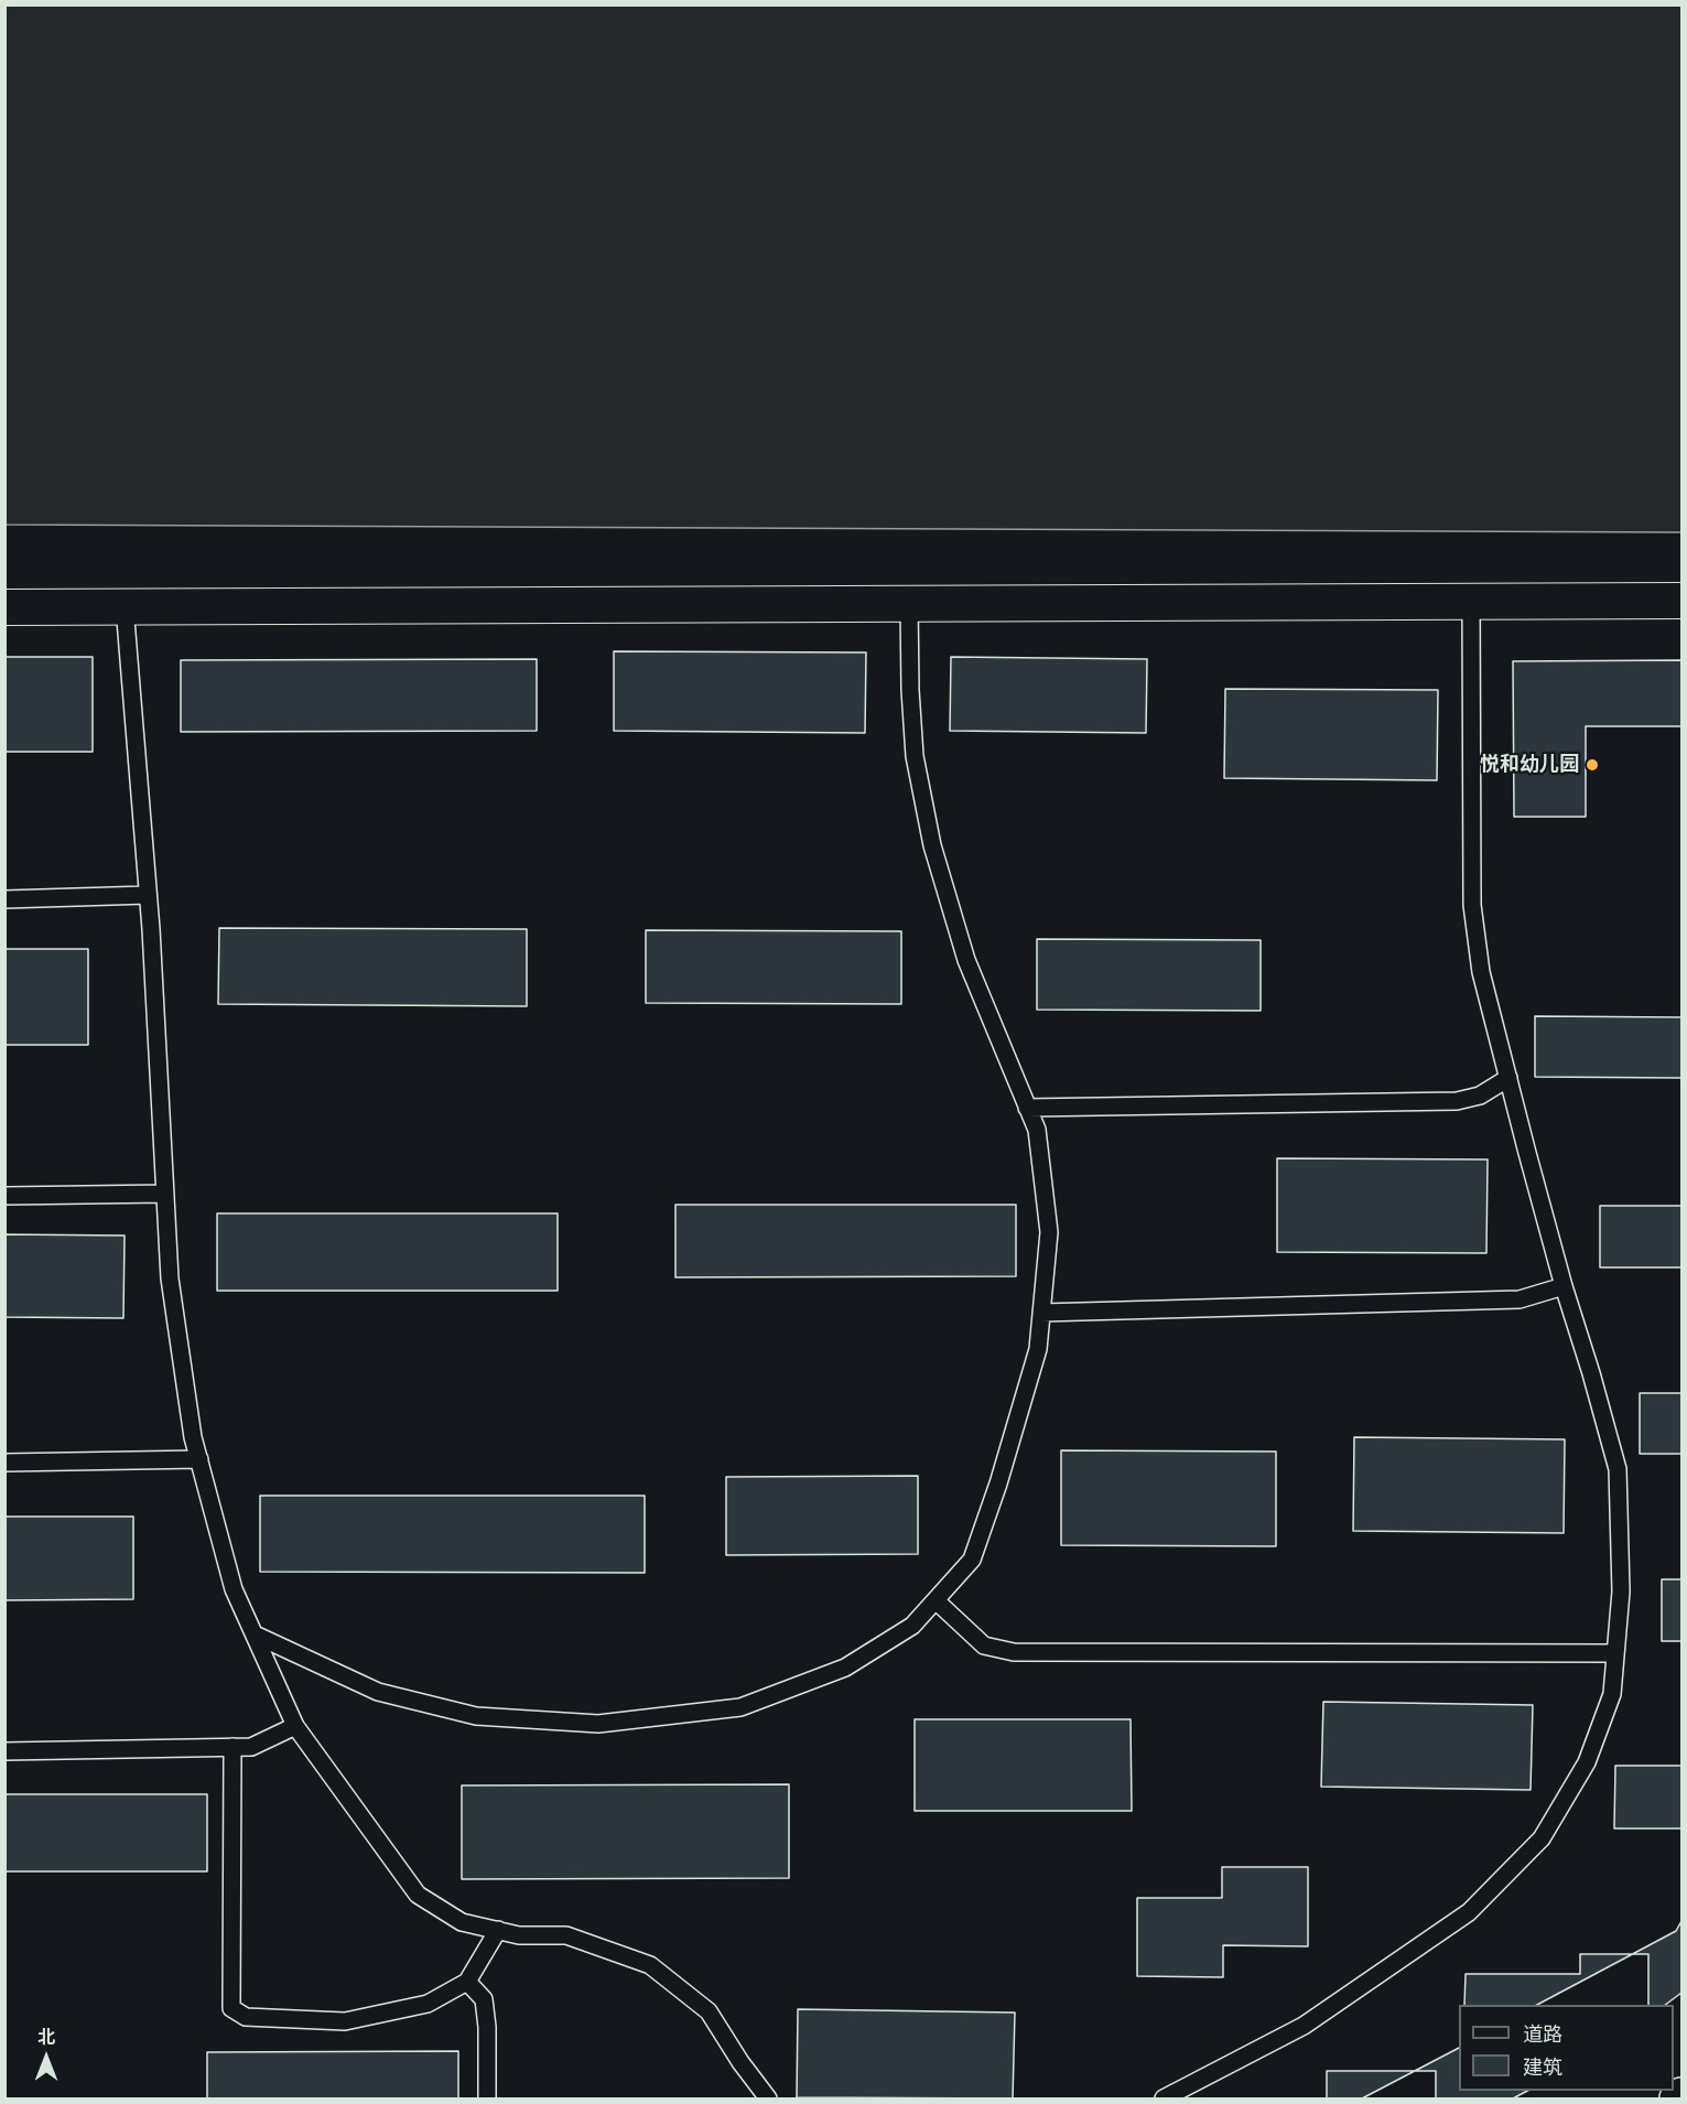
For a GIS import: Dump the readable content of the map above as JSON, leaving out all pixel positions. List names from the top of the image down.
{
  "places": ["悦和幼儿园"],
  "legend": ["道路", "建筑"],
  "north": "top"
}
